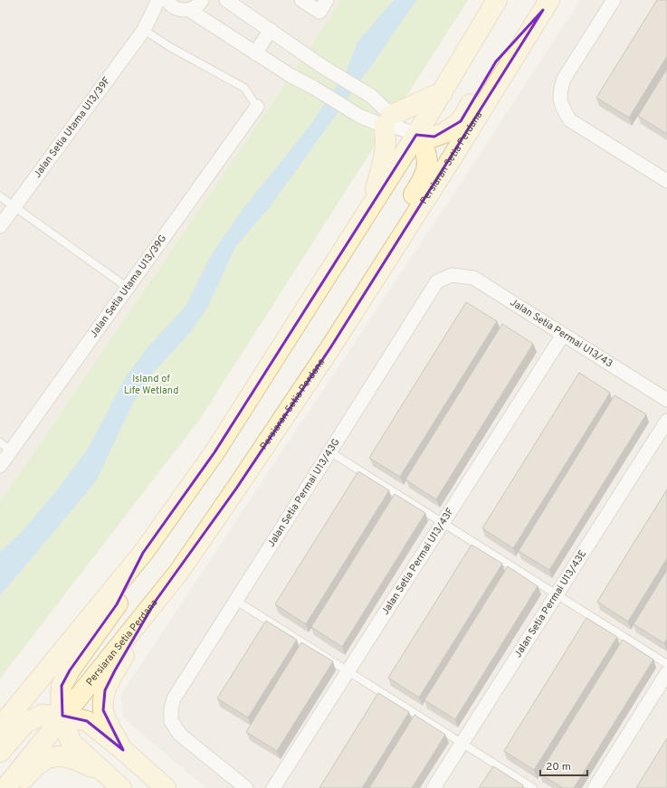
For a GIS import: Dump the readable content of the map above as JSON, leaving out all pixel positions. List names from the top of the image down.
{
  "streets": {
    "main road": ["Persiaran Setia Perdana"],
    "street": [
      "Jalan Setia Utama U13/39F",
      "Jalan Setia Utama U13/39G",
      "Jalan Setia Permai U13/43",
      "Jalan Setia Permai U13/43G",
      "Jalan Setia Permai U13/43F",
      "Jalan Setia Permai U13/43E"
    ]
  },
  "crossings": [
    ["Jalan Setia Permai U13/43", "Jalan Setia Permai U13/43G"],
    ["Jalan Setia Permai U13/43", "Jalan Setia Permai U13/43F"]
  ],
  "parks": ["Island of Life Wetland"],
  "scale_bar": "20 m"
}
